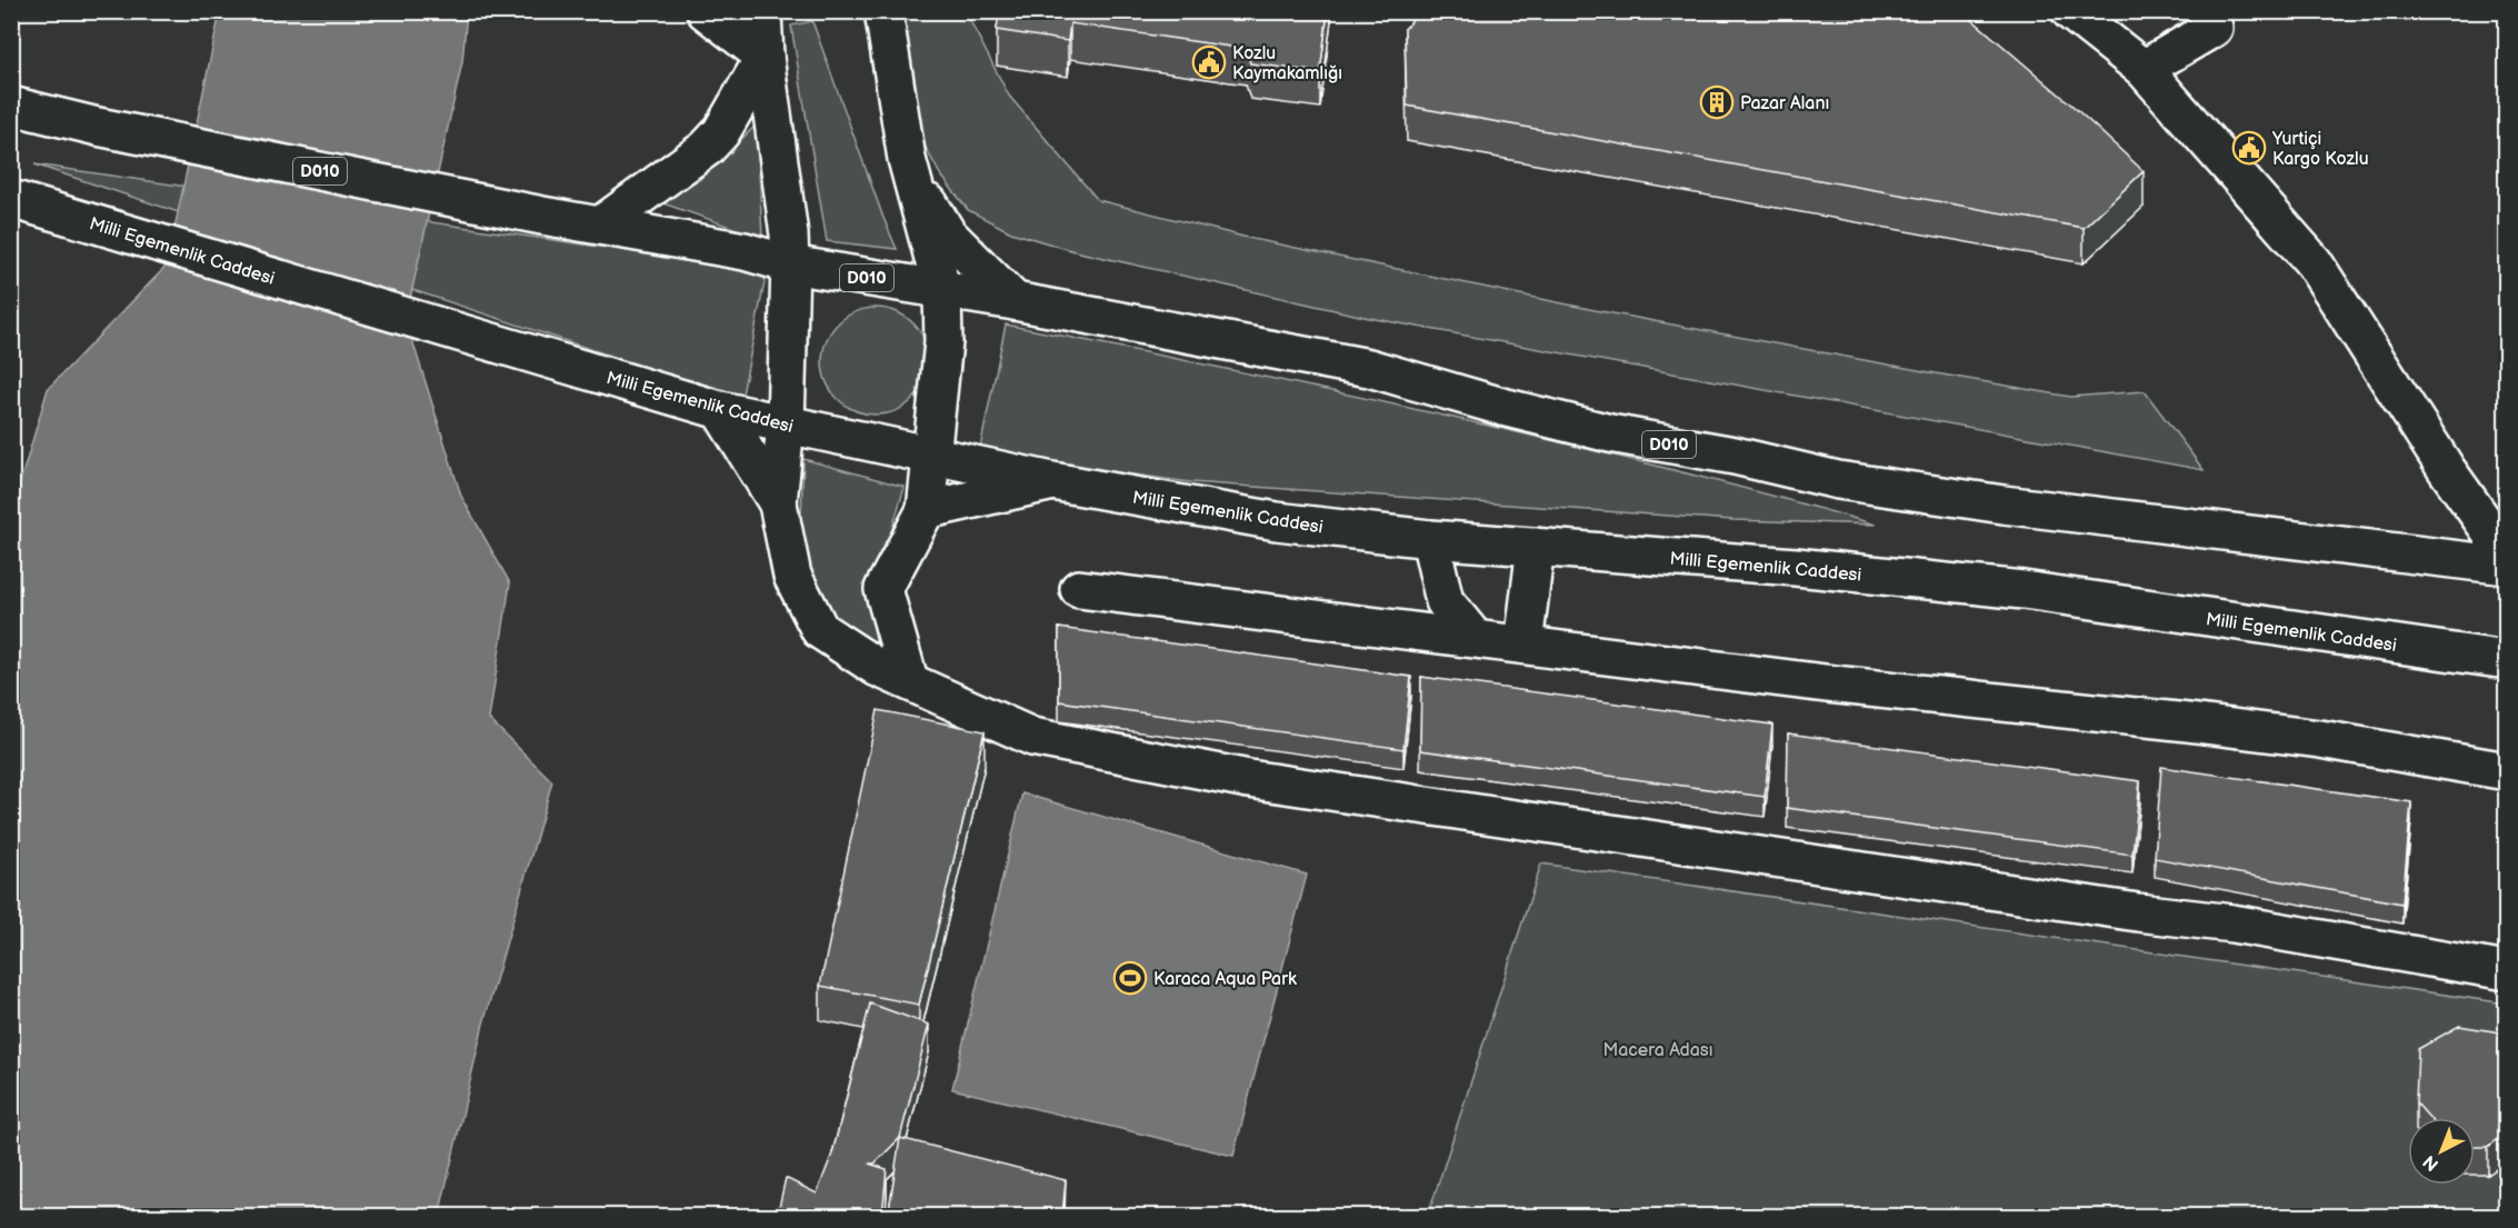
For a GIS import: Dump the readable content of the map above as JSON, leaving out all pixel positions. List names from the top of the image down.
{
  "streets": {
    "main road": ["D010", "Milli Egemenlik Caddesi"]
  },
  "parks": ["Macera Adası"],
  "places": {
    "public building": ["Kozlu Kaymakamlığı", "Yurtiçi Kargo Kozlu"],
    "building": ["Pazar Alanı"],
    "sports": ["Karaca Aqua Park"]
  },
  "north": "bottom left"
}
